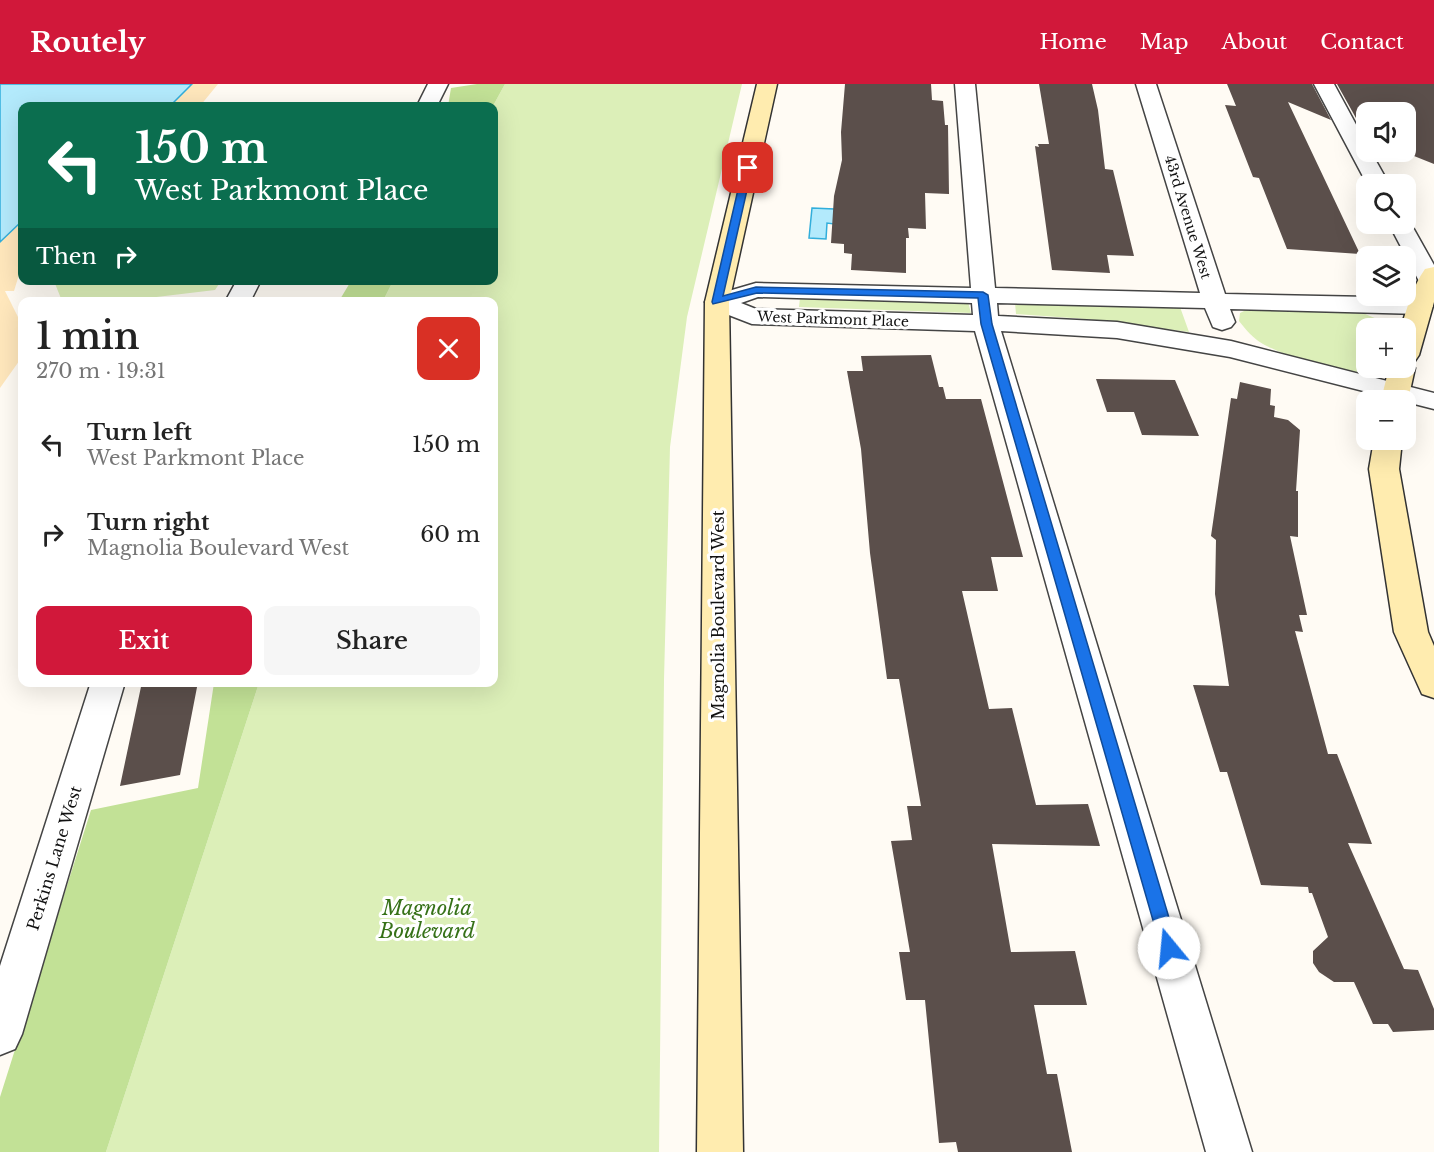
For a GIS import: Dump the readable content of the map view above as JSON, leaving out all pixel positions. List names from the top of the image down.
{
  "streets": {
    "street": [
      "43rd Avenue West",
      "West Parkmont Place",
      "Magnolia Boulevard West",
      "Perkins Lane West"
    ]
  },
  "crossings": [
    ["43rd Avenue West", "West Parkmont Place"],
    ["West Parkmont Place", "Magnolia Boulevard West"]
  ],
  "parks": ["Magnolia Boulevard"],
  "page": {
    "header": "Routely",
    "nav": [
      "Home",
      "Map",
      "About",
      "Contact"
    ],
    "map_buttons": ["+", "−"],
    "turn": ["150 m", "West Parkmont Place"],
    "then": "Then",
    "heading": ["1 min", "270 m · 19:31"],
    "list": [
      {
        "name": "Turn left",
        "note": "West Parkmont Place",
        "value": "150 m"
      },
      {
        "name": "Turn right",
        "note": "Magnolia Boulevard West",
        "value": "60 m"
      }
    ],
    "buttons": ["Exit", "Share"]
  }
}
